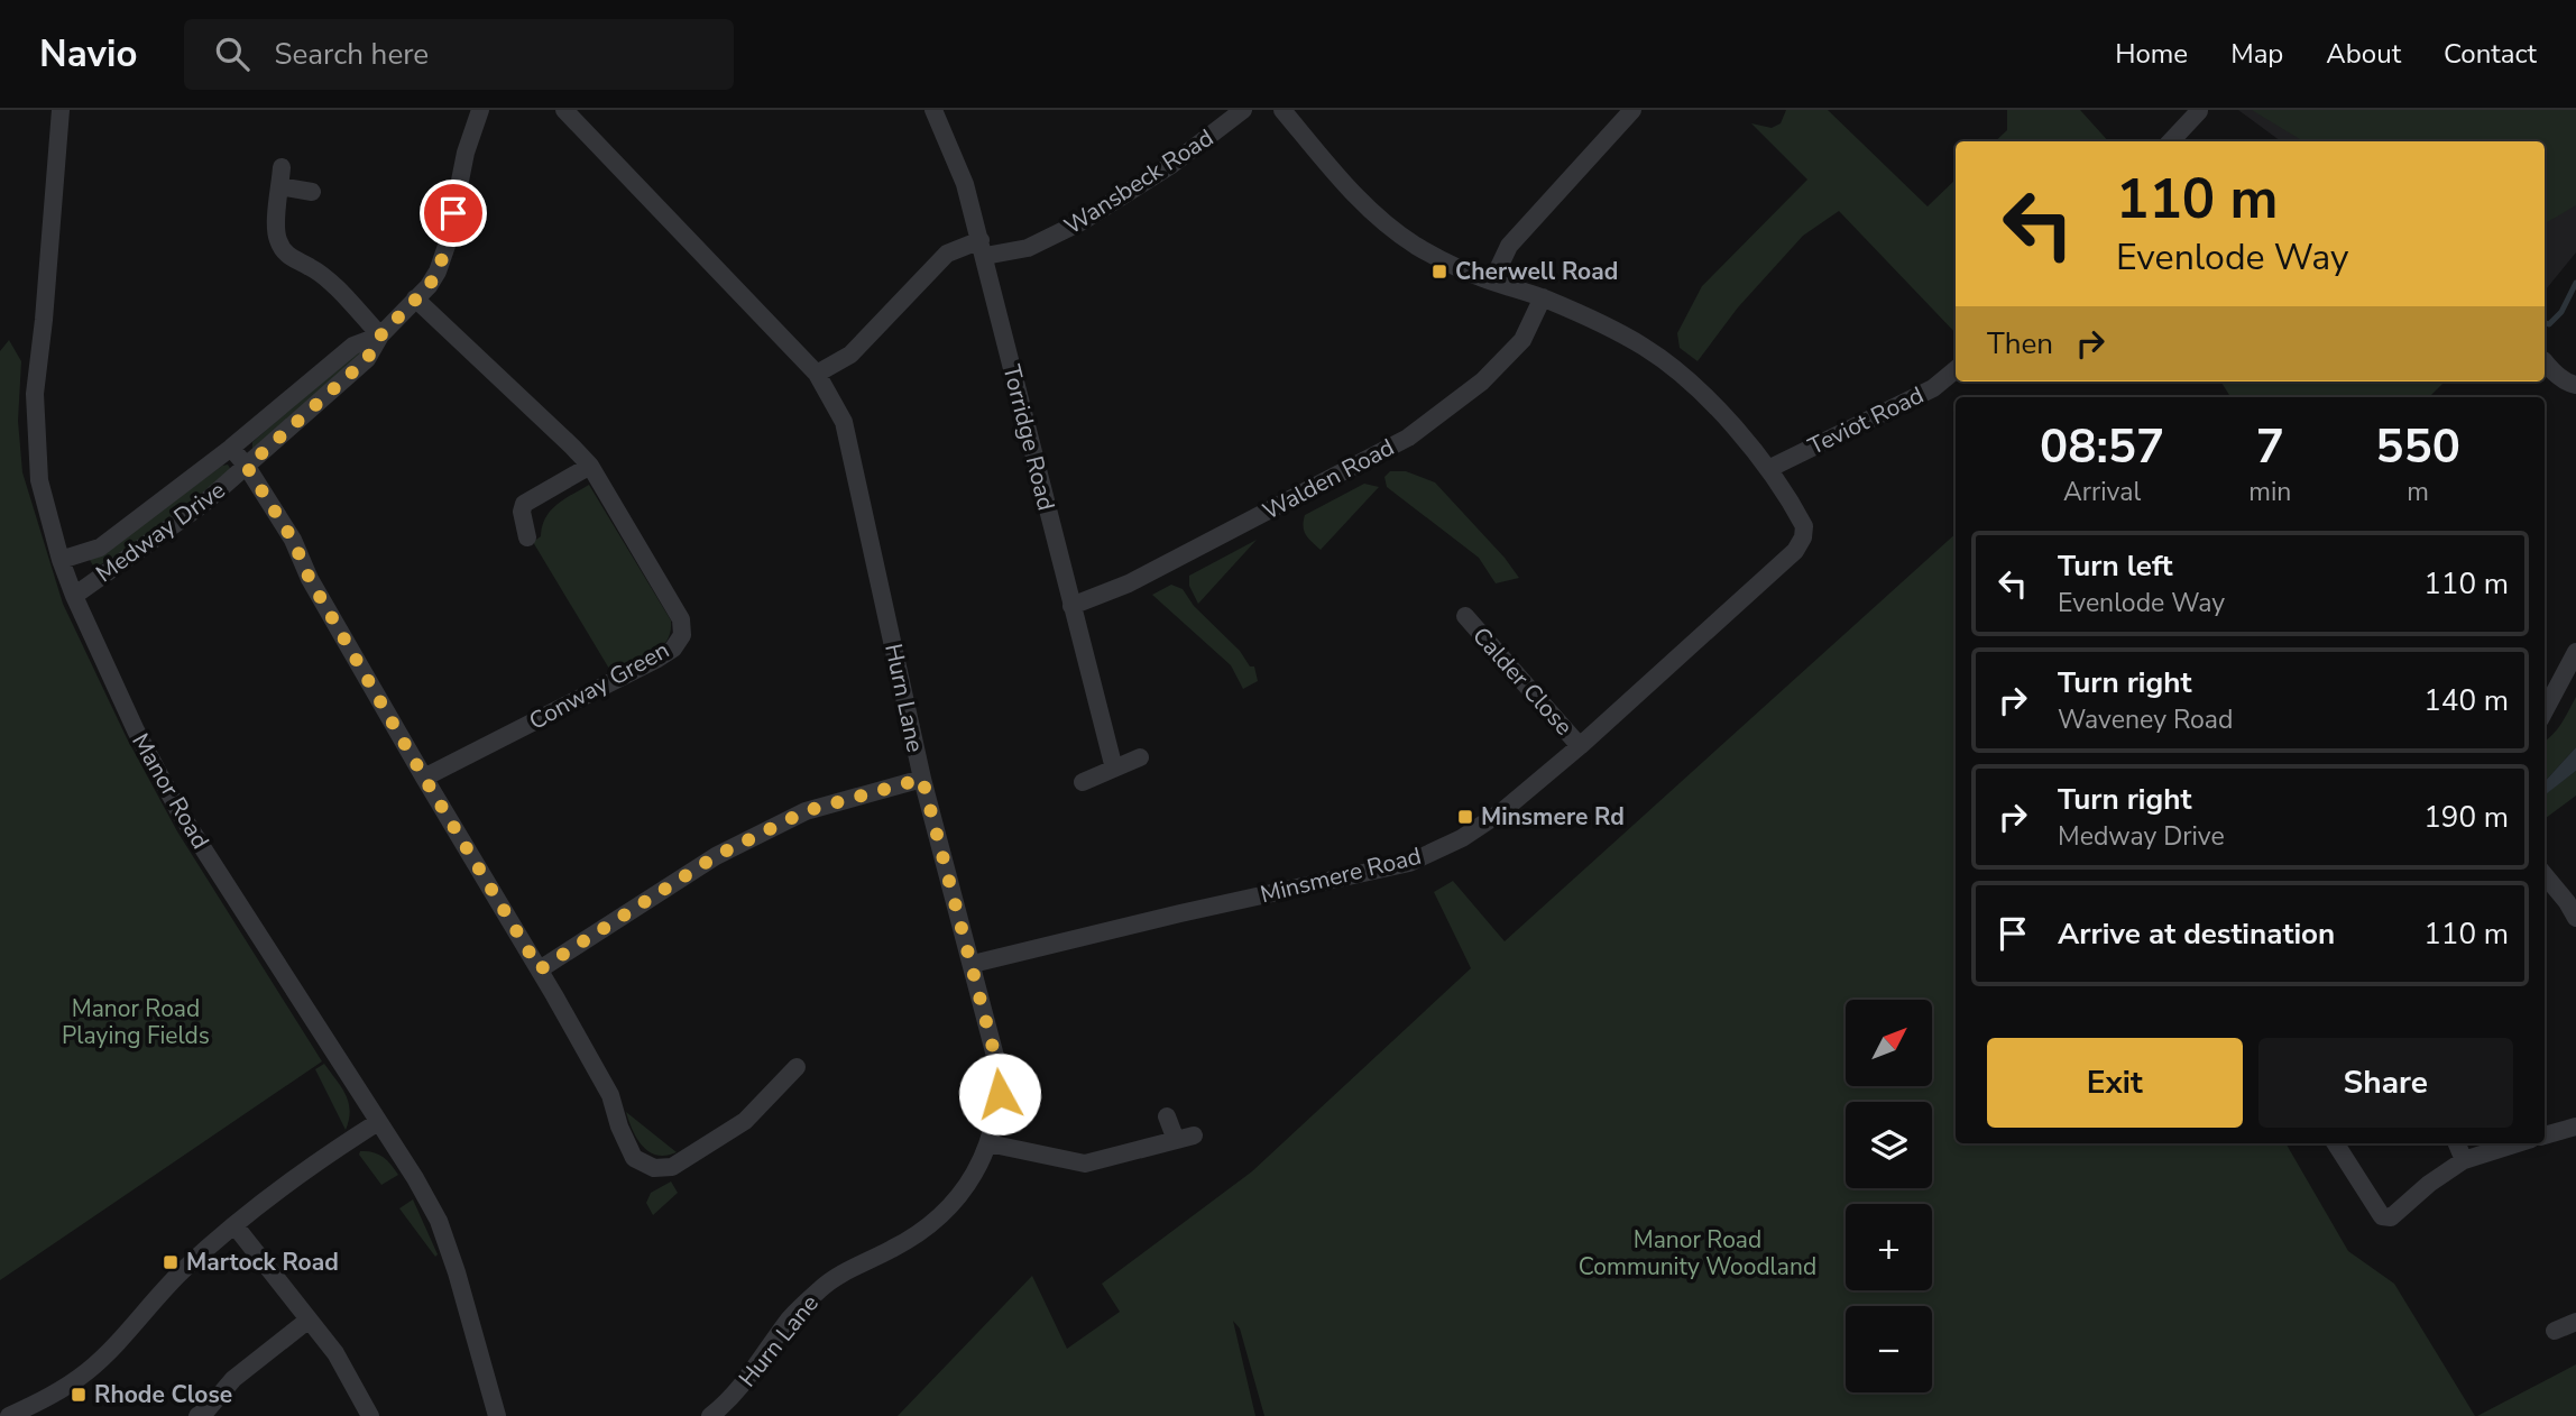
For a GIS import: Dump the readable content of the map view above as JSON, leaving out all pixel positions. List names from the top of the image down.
{
  "streets": {
    "street": [
      "Wansbeck Road",
      "Teviot Road",
      "Torridge Road",
      "Walden Road",
      "Medway Drive",
      "Calder Close",
      "Conway Green",
      "Hurn Lane",
      "Manor Road",
      "Minsmere Road"
    ]
  },
  "crossings": [
    ["Wansbeck Road", "Torridge Road"],
    ["Teviot Road", "Minsmere Road"],
    ["Torridge Road", "Walden Road"],
    ["Medway Drive", "Conway Green"],
    ["Medway Drive", "Manor Road"],
    ["Calder Close", "Minsmere Road"],
    ["Hurn Lane", "Minsmere Road"]
  ],
  "parks": ["Manor Road Playing Fields", "Manor Road Community Woodland"],
  "places": {
    "transit": [
      "Cherwell Road",
      "Minsmere Rd",
      "Martock Road",
      "Rhode Close"
    ]
  },
  "north": "top right",
  "page": {
    "header": "Navio",
    "search": "Search here",
    "nav": [
      "Home",
      "Map",
      "About",
      "Contact"
    ],
    "turn": ["110 m", "Evenlode Way"],
    "then": "Then",
    "eta": [
      "08:57",
      "Arrival",
      "7",
      "min",
      "550",
      "m"
    ],
    "list": [
      {
        "name": "Turn left",
        "note": "Evenlode Way",
        "value": "110 m"
      },
      {
        "name": "Turn right",
        "note": "Waveney Road",
        "value": "140 m"
      },
      {
        "name": "Turn right",
        "note": "Medway Drive",
        "value": "190 m"
      },
      {
        "name": "Arrive at destination",
        "value": "110 m"
      }
    ],
    "map_buttons": ["+", "−"],
    "buttons": ["Exit", "Share"]
  }
}
